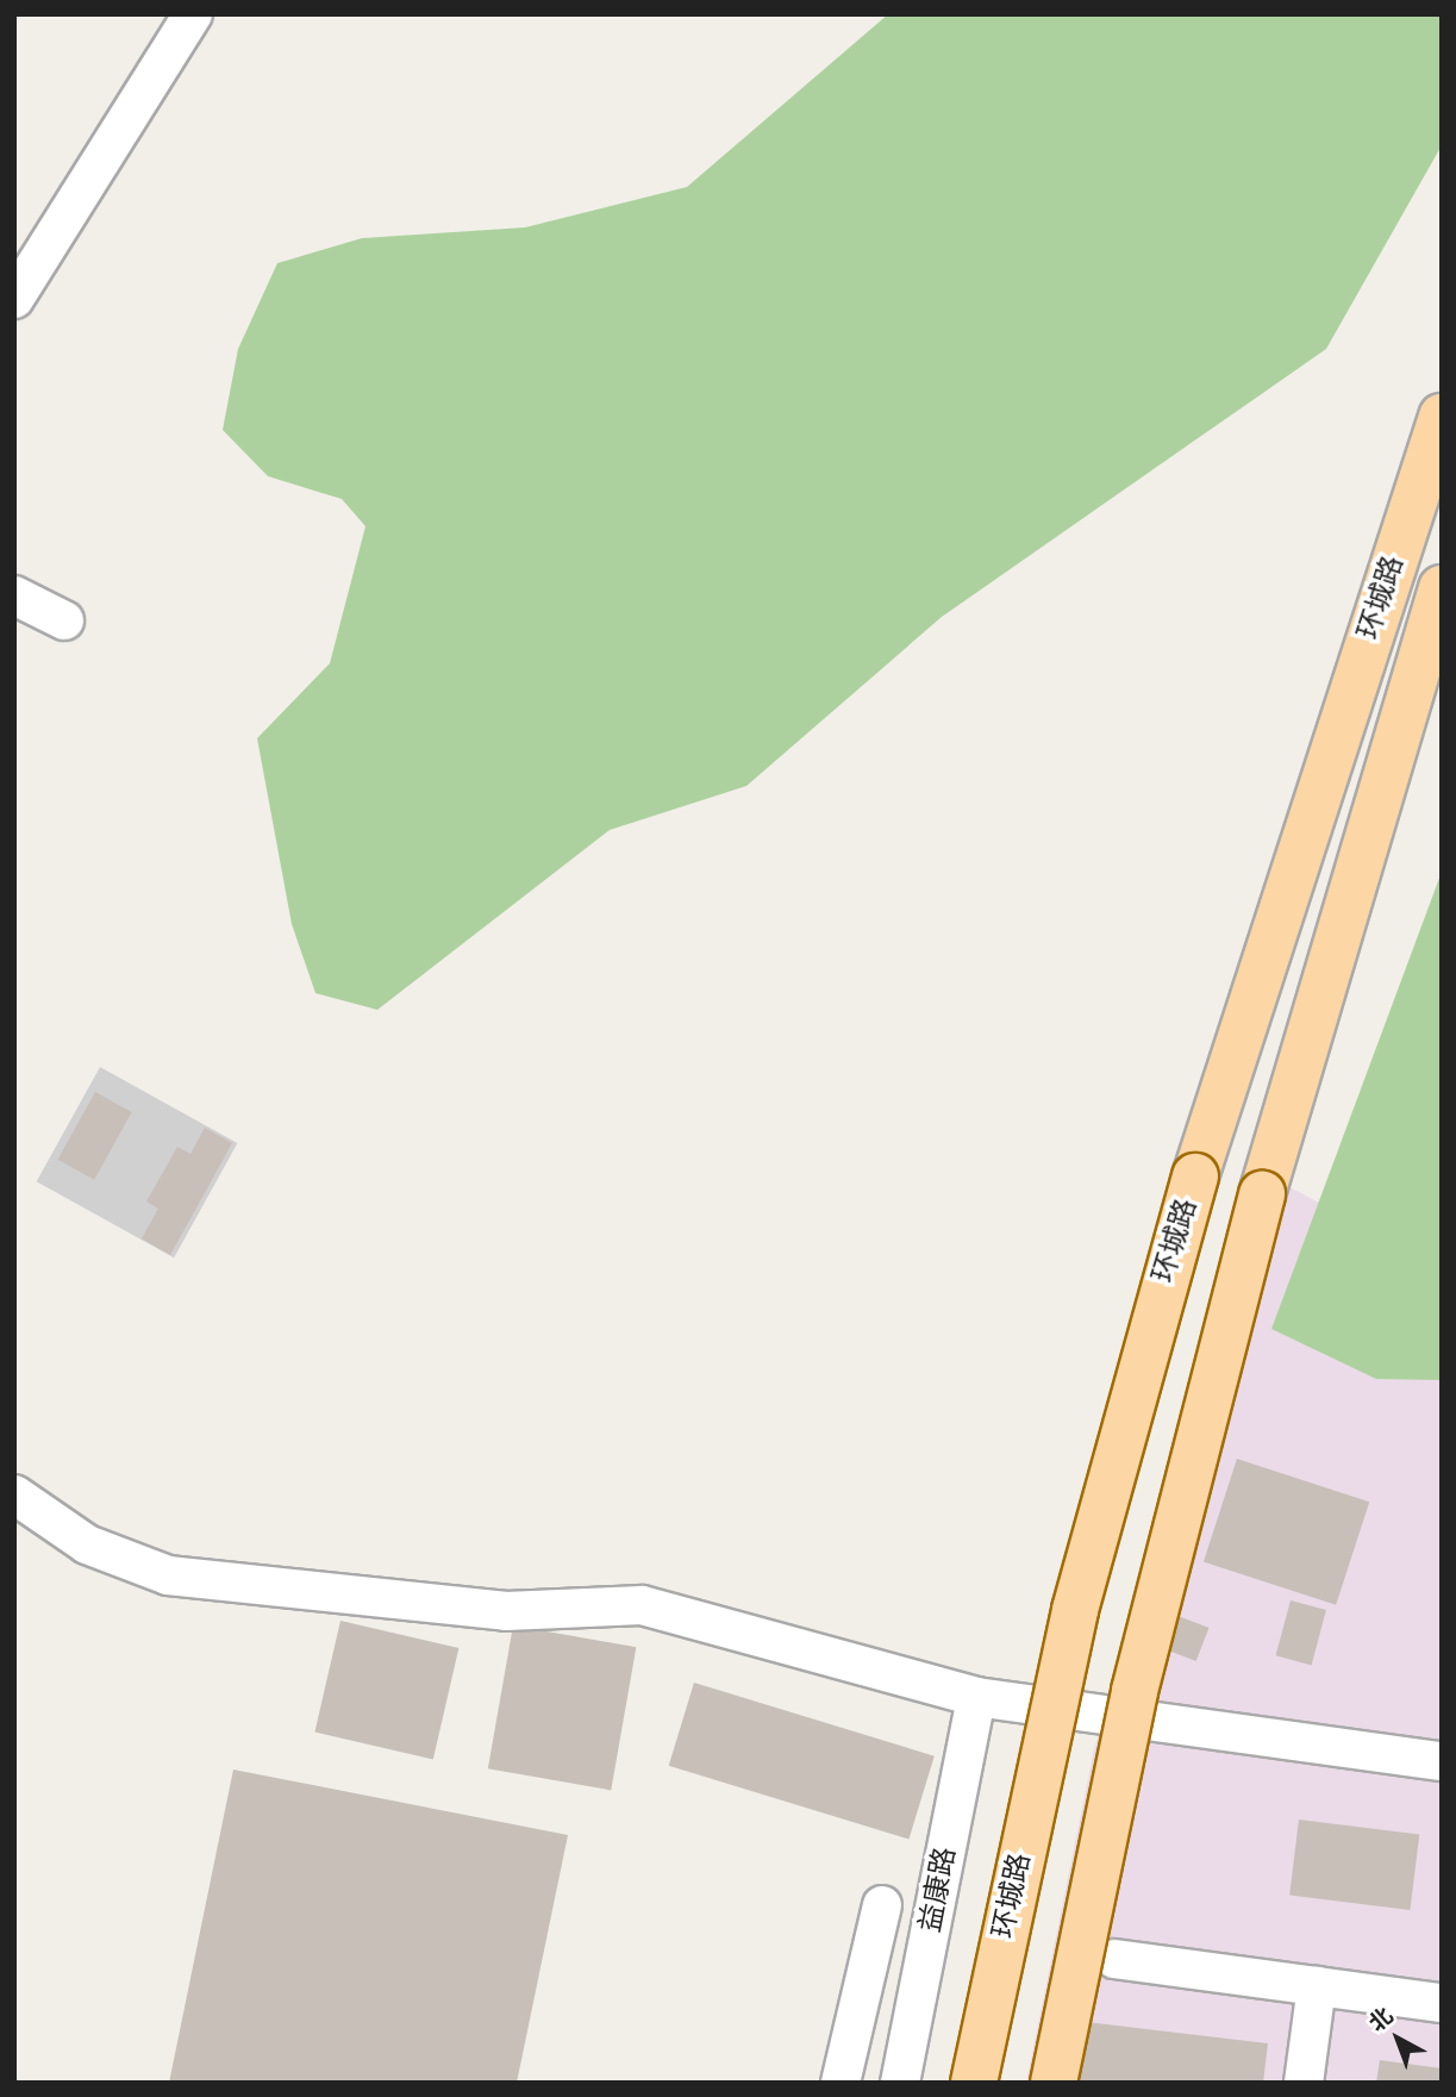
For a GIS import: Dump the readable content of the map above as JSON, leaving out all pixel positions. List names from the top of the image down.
{
  "streets": {
    "main road": ["环城路"],
    "street": ["益康路"]
  },
  "north": "top left"
}
